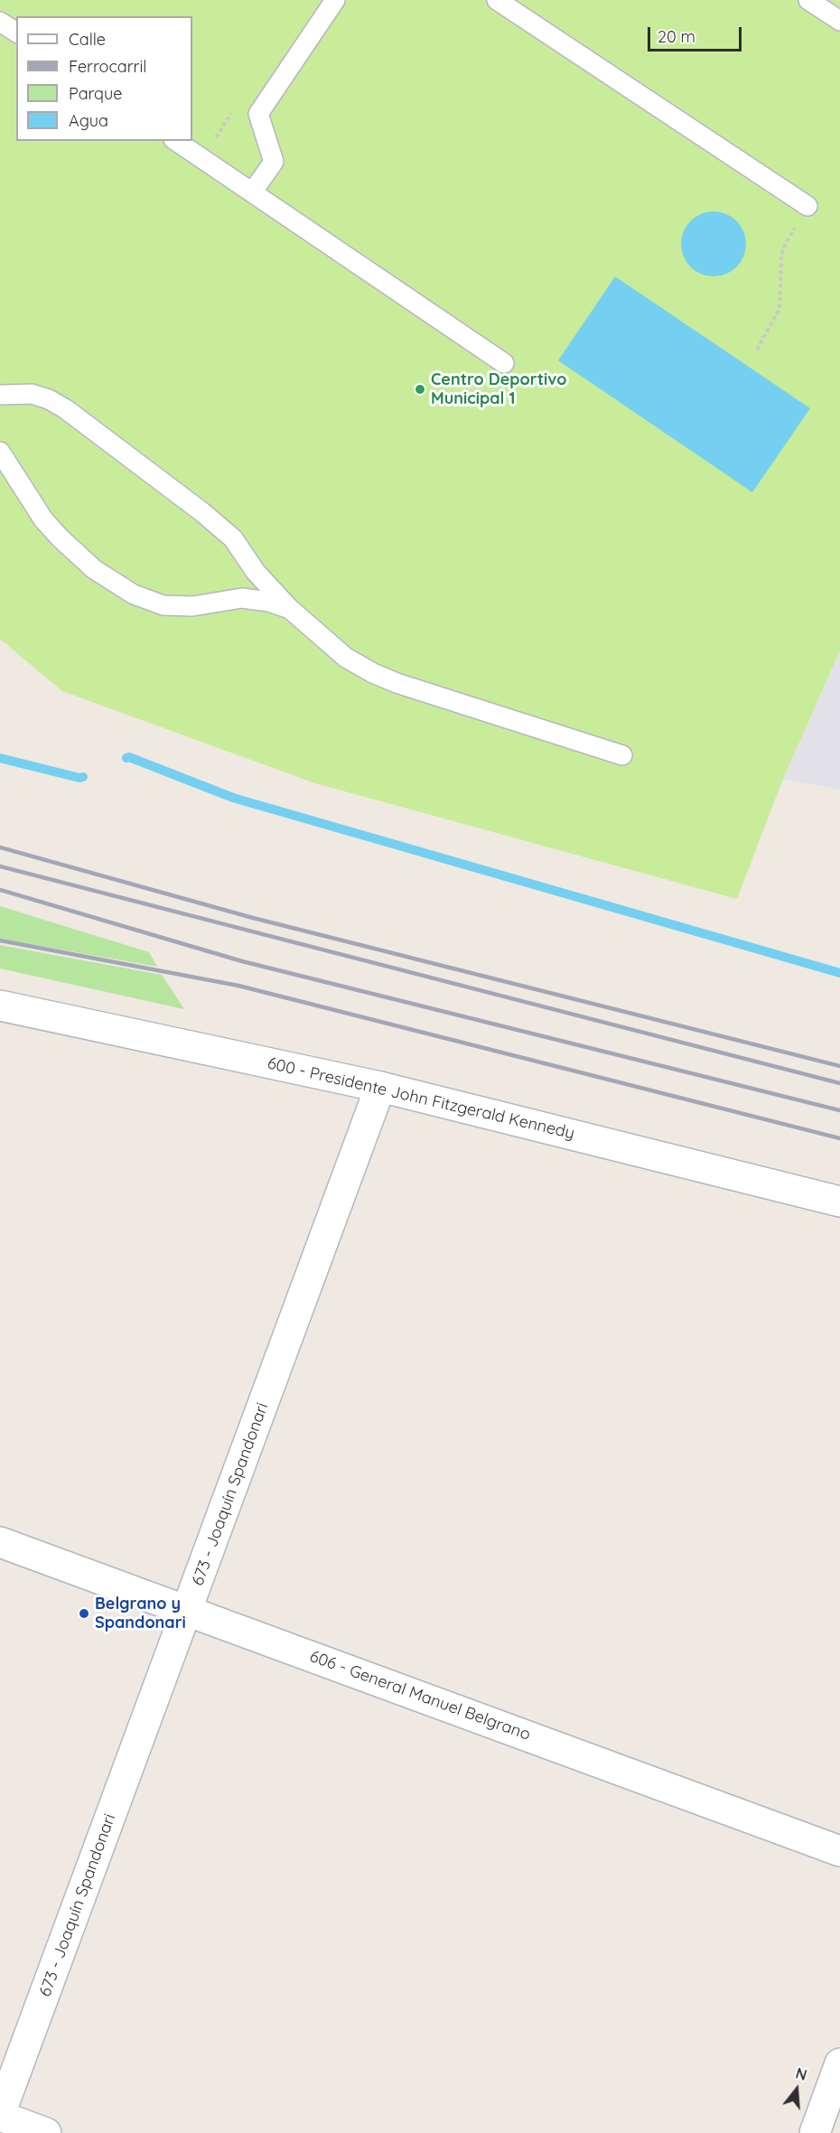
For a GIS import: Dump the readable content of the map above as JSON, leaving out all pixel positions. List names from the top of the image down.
{
  "streets": {
    "street": ["600 - Presidente John Fitzgerald Kennedy", "673 - Joaquín Spandonari", "606 - General Manuel Belgrano"]
  },
  "crossings": [
    ["600 - Presidente John Fitzgerald Kennedy", "673 - Joaquín Spandonari"],
    ["673 - Joaquín Spandonari", "606 - General Manuel Belgrano"]
  ],
  "places": ["Centro Deportivo Municipal 1", "Belgrano y Spandonari"],
  "legend": [
    "Calle",
    "Ferrocarril",
    "Parque",
    "Agua"
  ],
  "scale_bar": "20 m",
  "north": "top"
}
